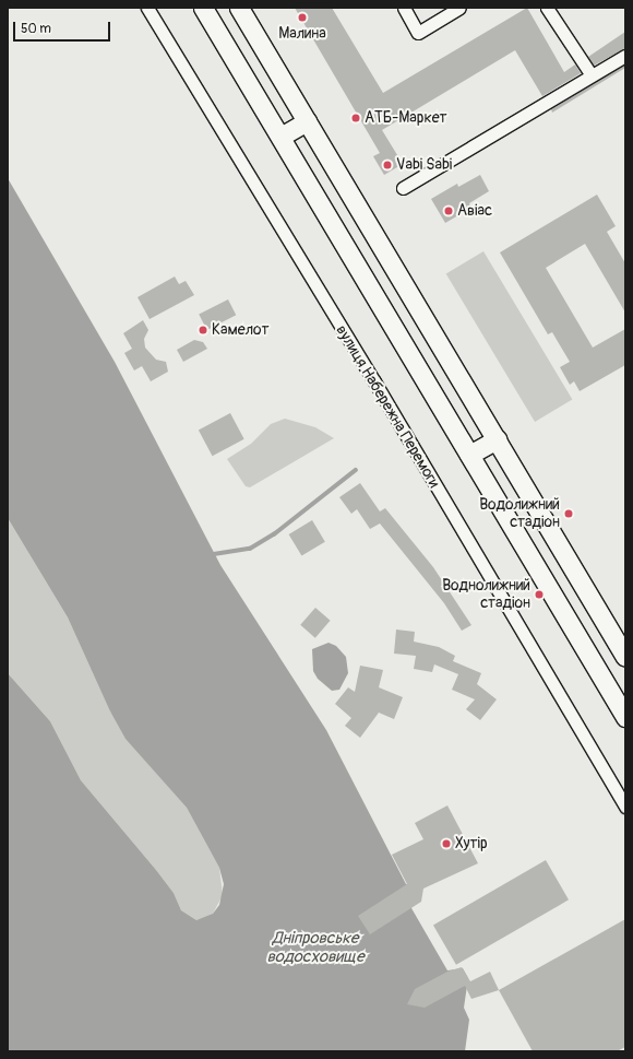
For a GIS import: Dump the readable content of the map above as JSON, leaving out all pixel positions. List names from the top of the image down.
{
  "streets": {
    "street": ["вулиця Набережна Перемоги"]
  },
  "water": ["Дніпровське водосховище"],
  "places": [
    "Малина",
    "АТБ-Маркет",
    "Vabi Sabi",
    "Авіас",
    "Камелот",
    "Водолижний стадіон",
    "Воднолижний стадіон",
    "Хутір"
  ],
  "scale_bar": "50 m"
}
